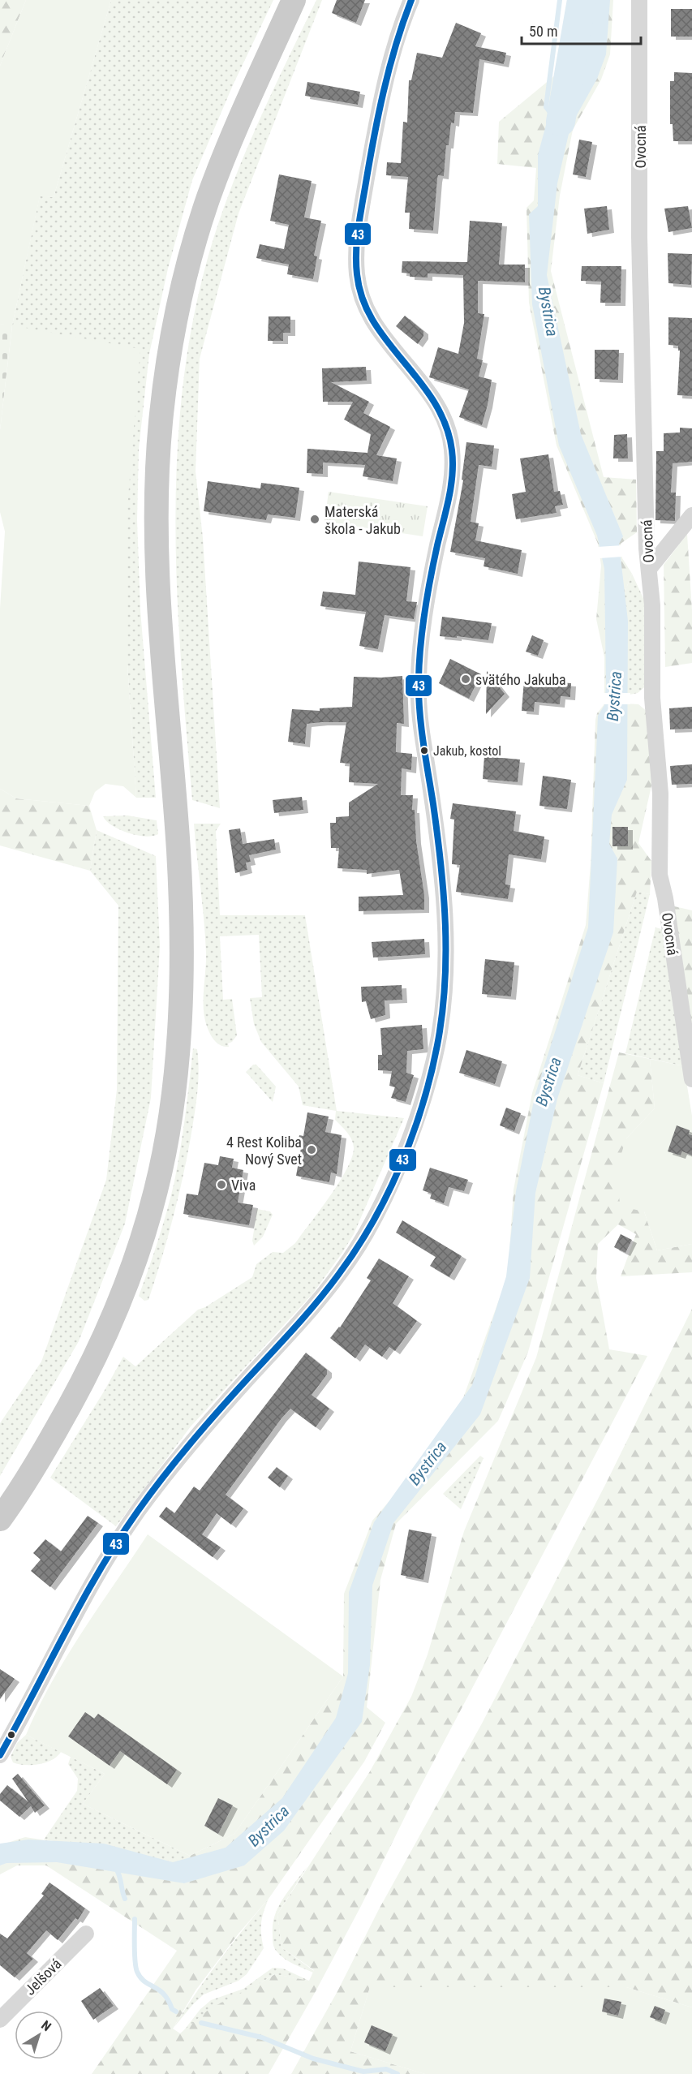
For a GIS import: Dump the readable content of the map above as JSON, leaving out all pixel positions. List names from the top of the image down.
{
  "streets": {
    "street": ["Ovocná", "Jelšová"]
  },
  "water": ["Bystrica"],
  "places": [
    "Materská škola - Jakub",
    "svätého Jakuba",
    "Jakub, kostol",
    "4 Rest Koliba Nový Svet",
    "Viva"
  ],
  "lines": ["transit line 43"],
  "scale_bar": "50 m",
  "north": "top right"
}
